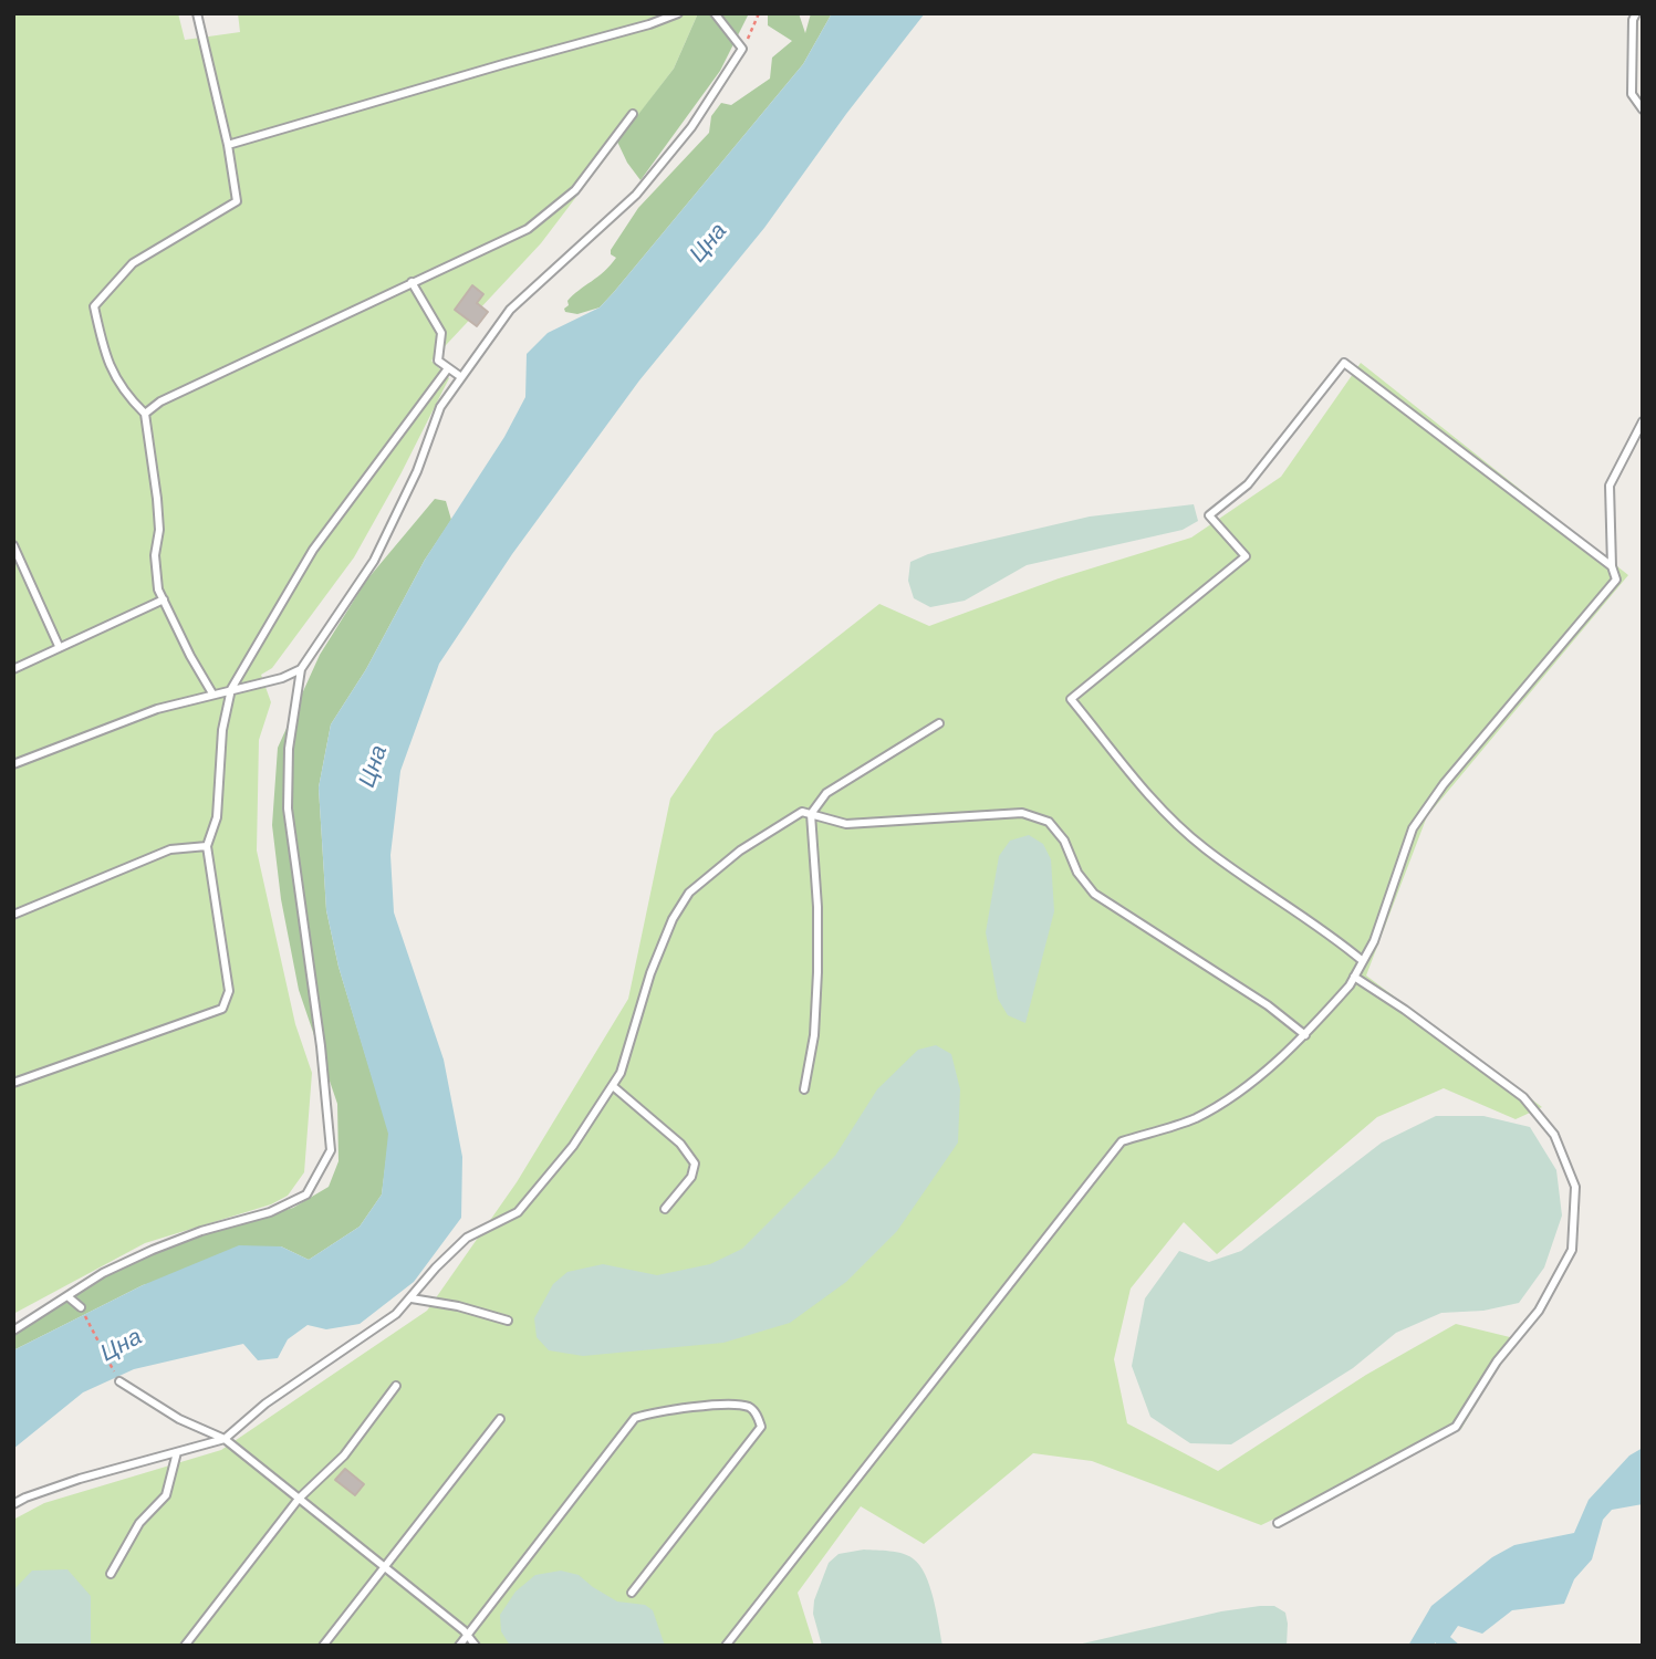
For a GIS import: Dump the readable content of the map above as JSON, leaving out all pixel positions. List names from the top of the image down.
{
  "water": ["Цна"]
}
